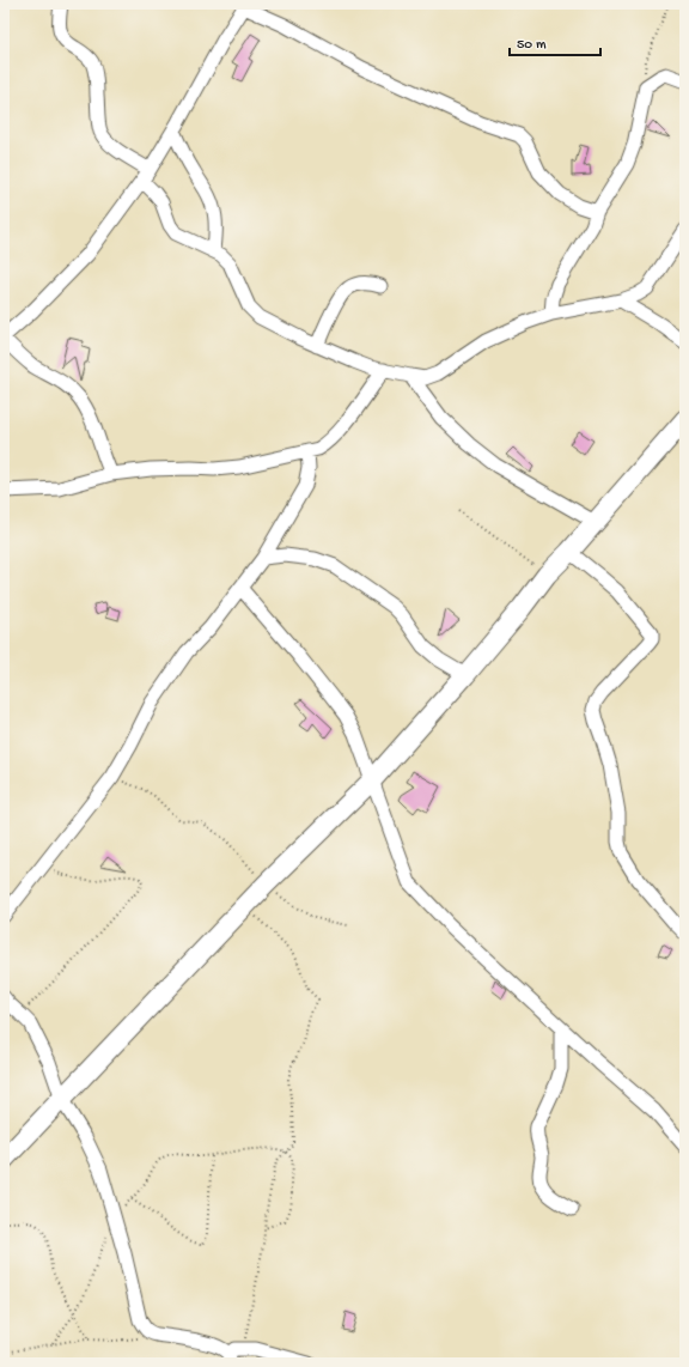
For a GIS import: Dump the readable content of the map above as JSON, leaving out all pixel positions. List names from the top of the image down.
{
  "scale_bar": "50 m"
}
